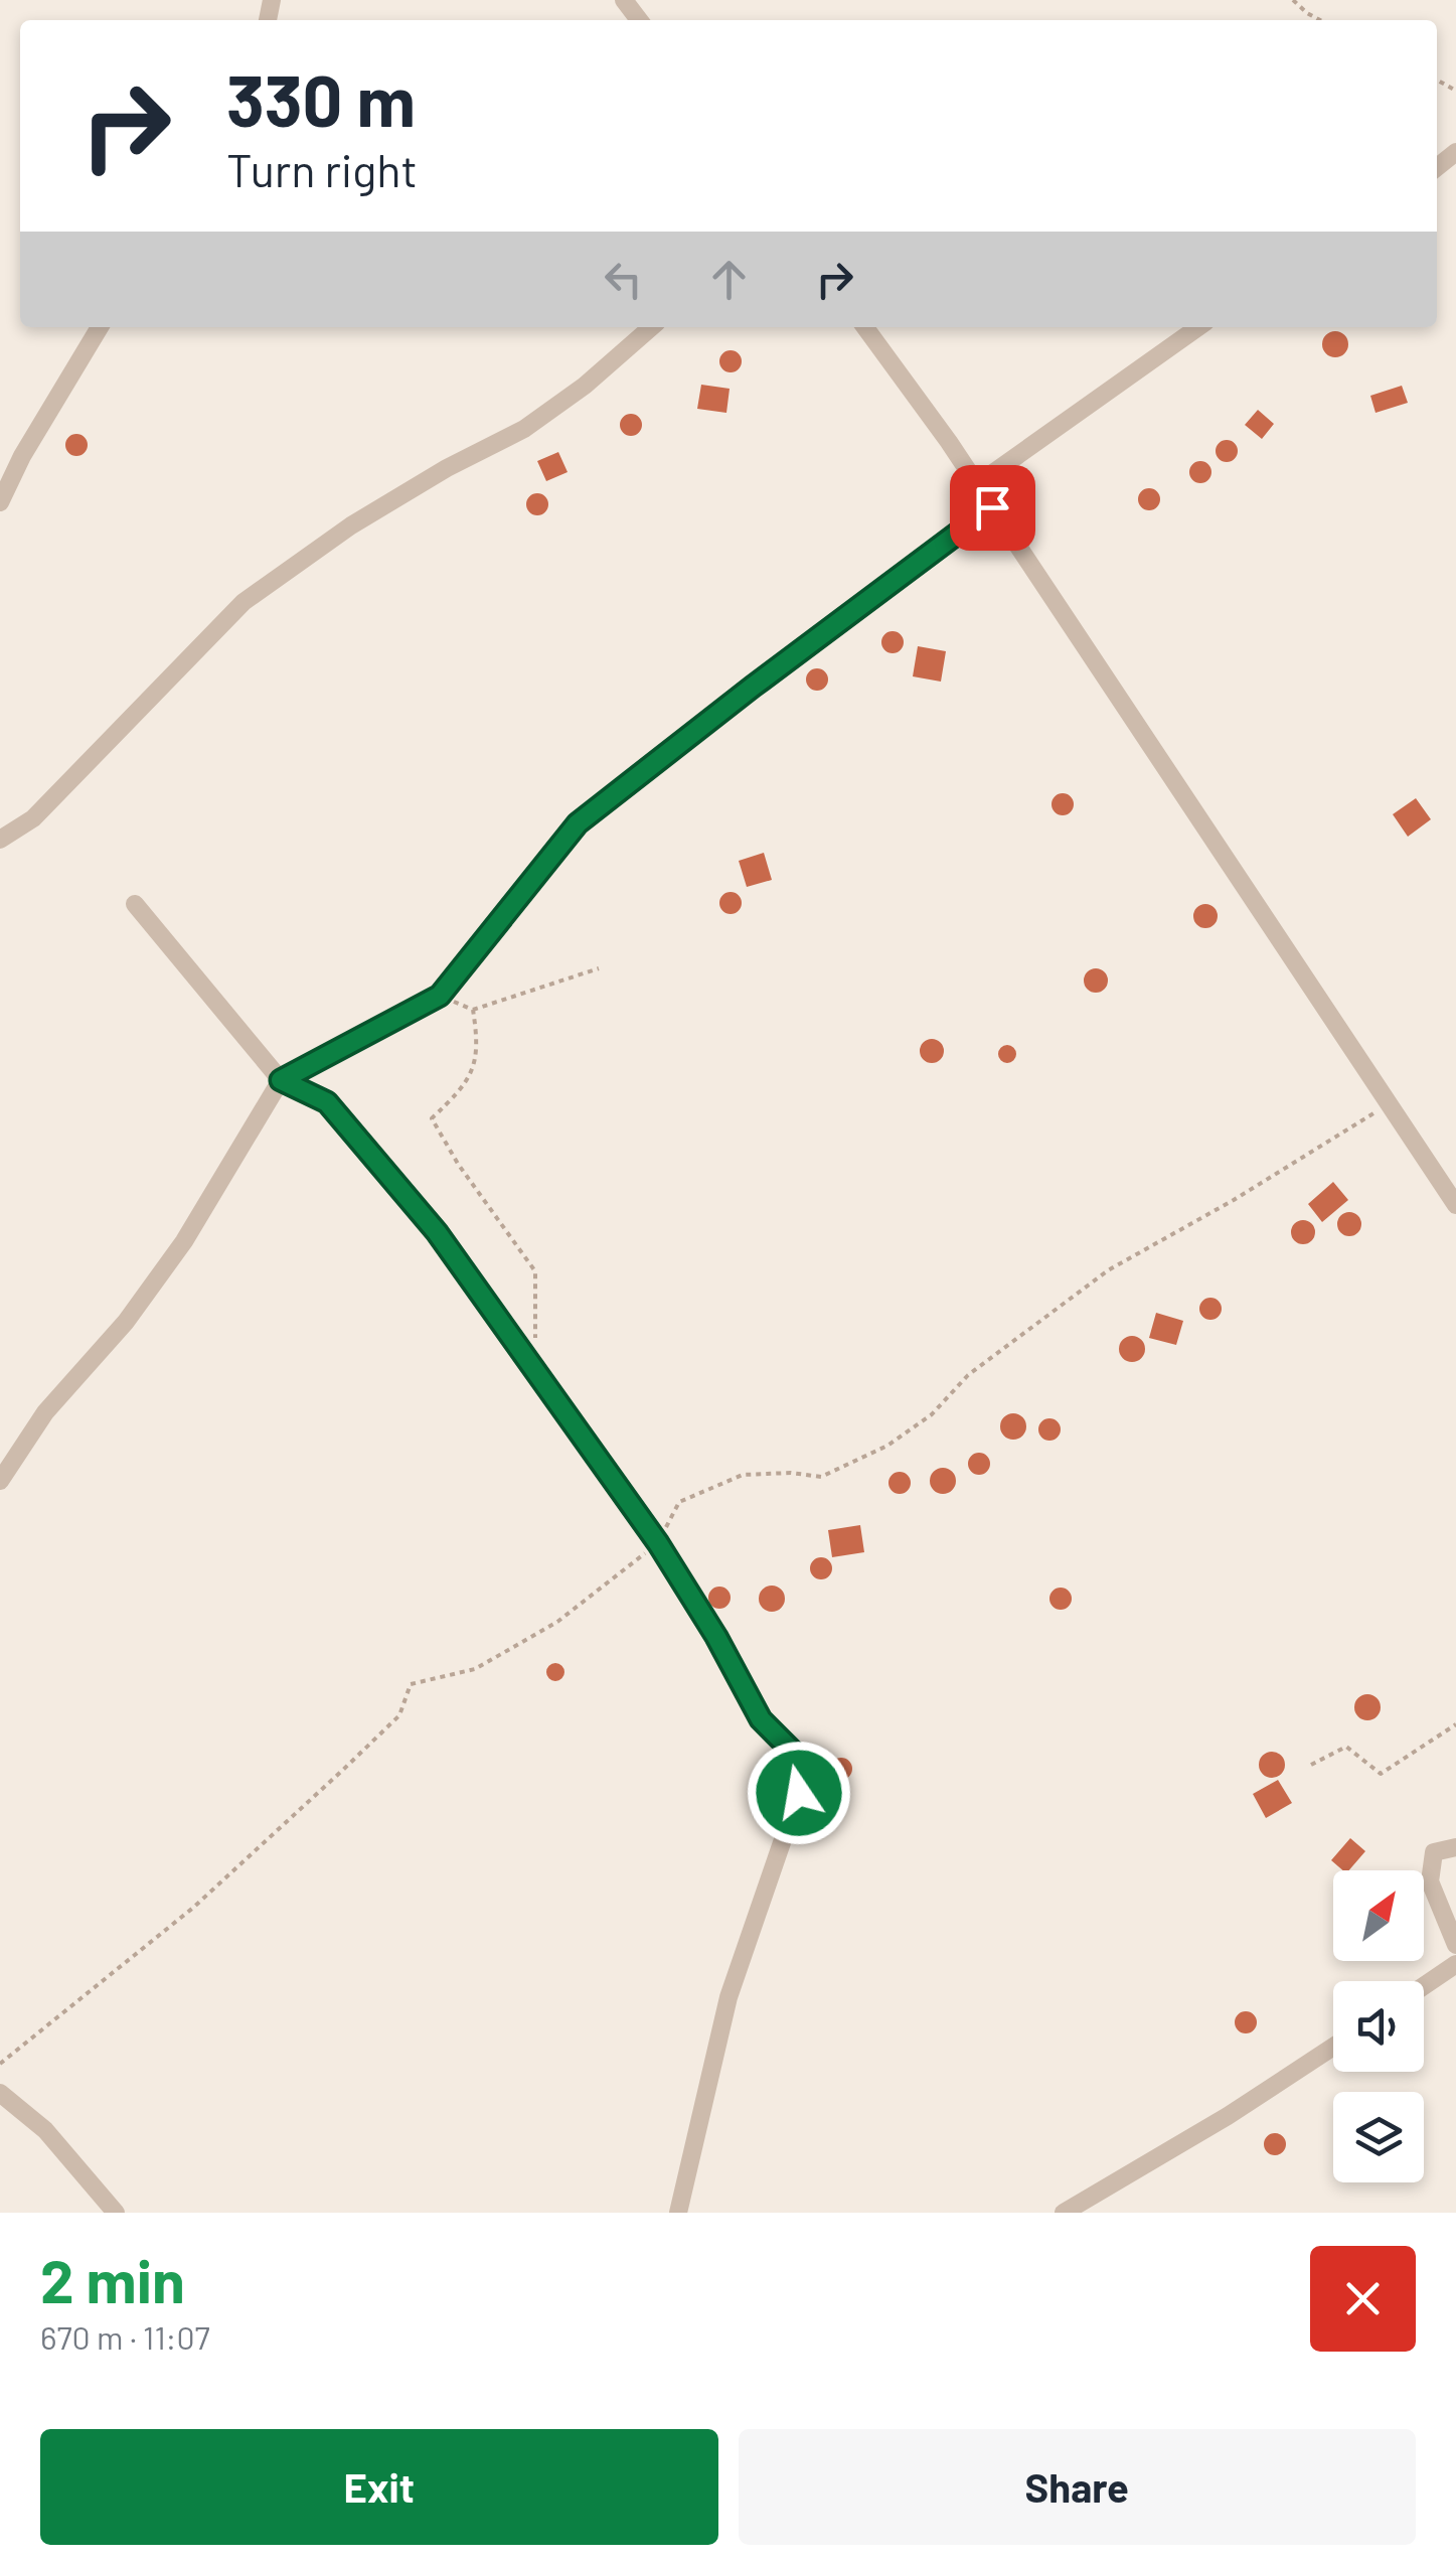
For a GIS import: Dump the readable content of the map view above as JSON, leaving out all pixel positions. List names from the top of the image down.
{
  "north": "top right",
  "page": {
    "turn": ["330 m", "Turn right"],
    "heading": ["2 min", "670 m · 11:07"],
    "buttons": ["Exit", "Share"]
  }
}
